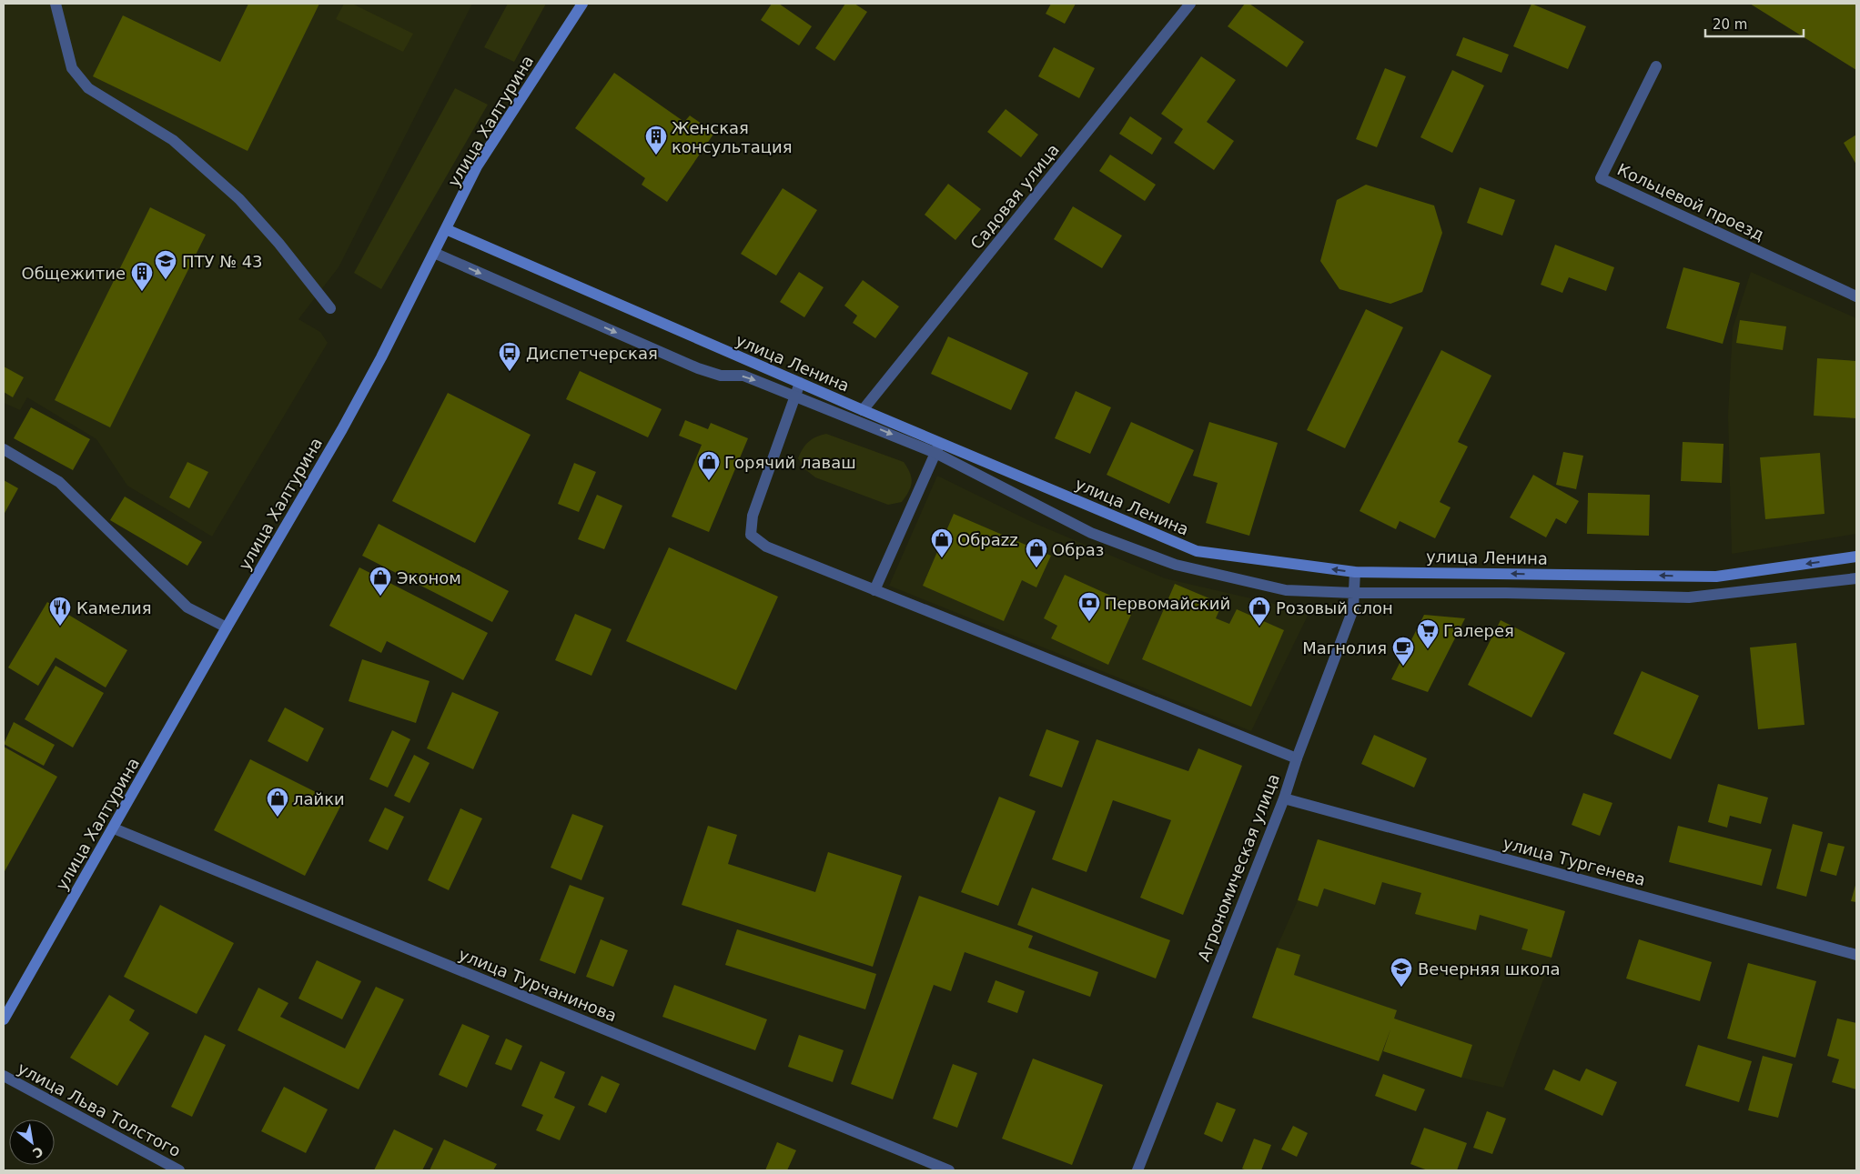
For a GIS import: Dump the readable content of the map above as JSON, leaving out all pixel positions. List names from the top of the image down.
{
  "streets": {
    "street": [
      "улица Халтурина",
      "Садовая улица",
      "Кольцевой проезд",
      "улица Ленина",
      "улица Тургенева",
      "Агрономическая улица",
      "улица Турчанинова",
      "улица Льва Толстого"
    ]
  },
  "crossings": [
    ["улица Халтурина", "улица Ленина"],
    ["улица Халтурина", "улица Турчанинова"],
    ["Садовая улица", "улица Ленина"],
    ["улица Ленина", "Агрономическая улица"],
    ["улица Тургенева", "Агрономическая улица"]
  ],
  "places": {
    "building": ["Женская консультация", "Общежитие"],
    "school or university": ["ПТУ № 43", "Вечерняя школа"],
    "bus stop": ["Диспетчерская"],
    "shop": [
      "Горячий лаваш",
      "Обраzz",
      "Образ",
      "Эконом",
      "Розовый слон",
      "лайки"
    ],
    "bank": ["Первомайский"],
    "restaurant": ["Камелия"],
    "supermarket": ["Галерея"],
    "cafe": ["Магнолия"]
  },
  "scale_bar": "20 m",
  "north": "bottom right"
}
